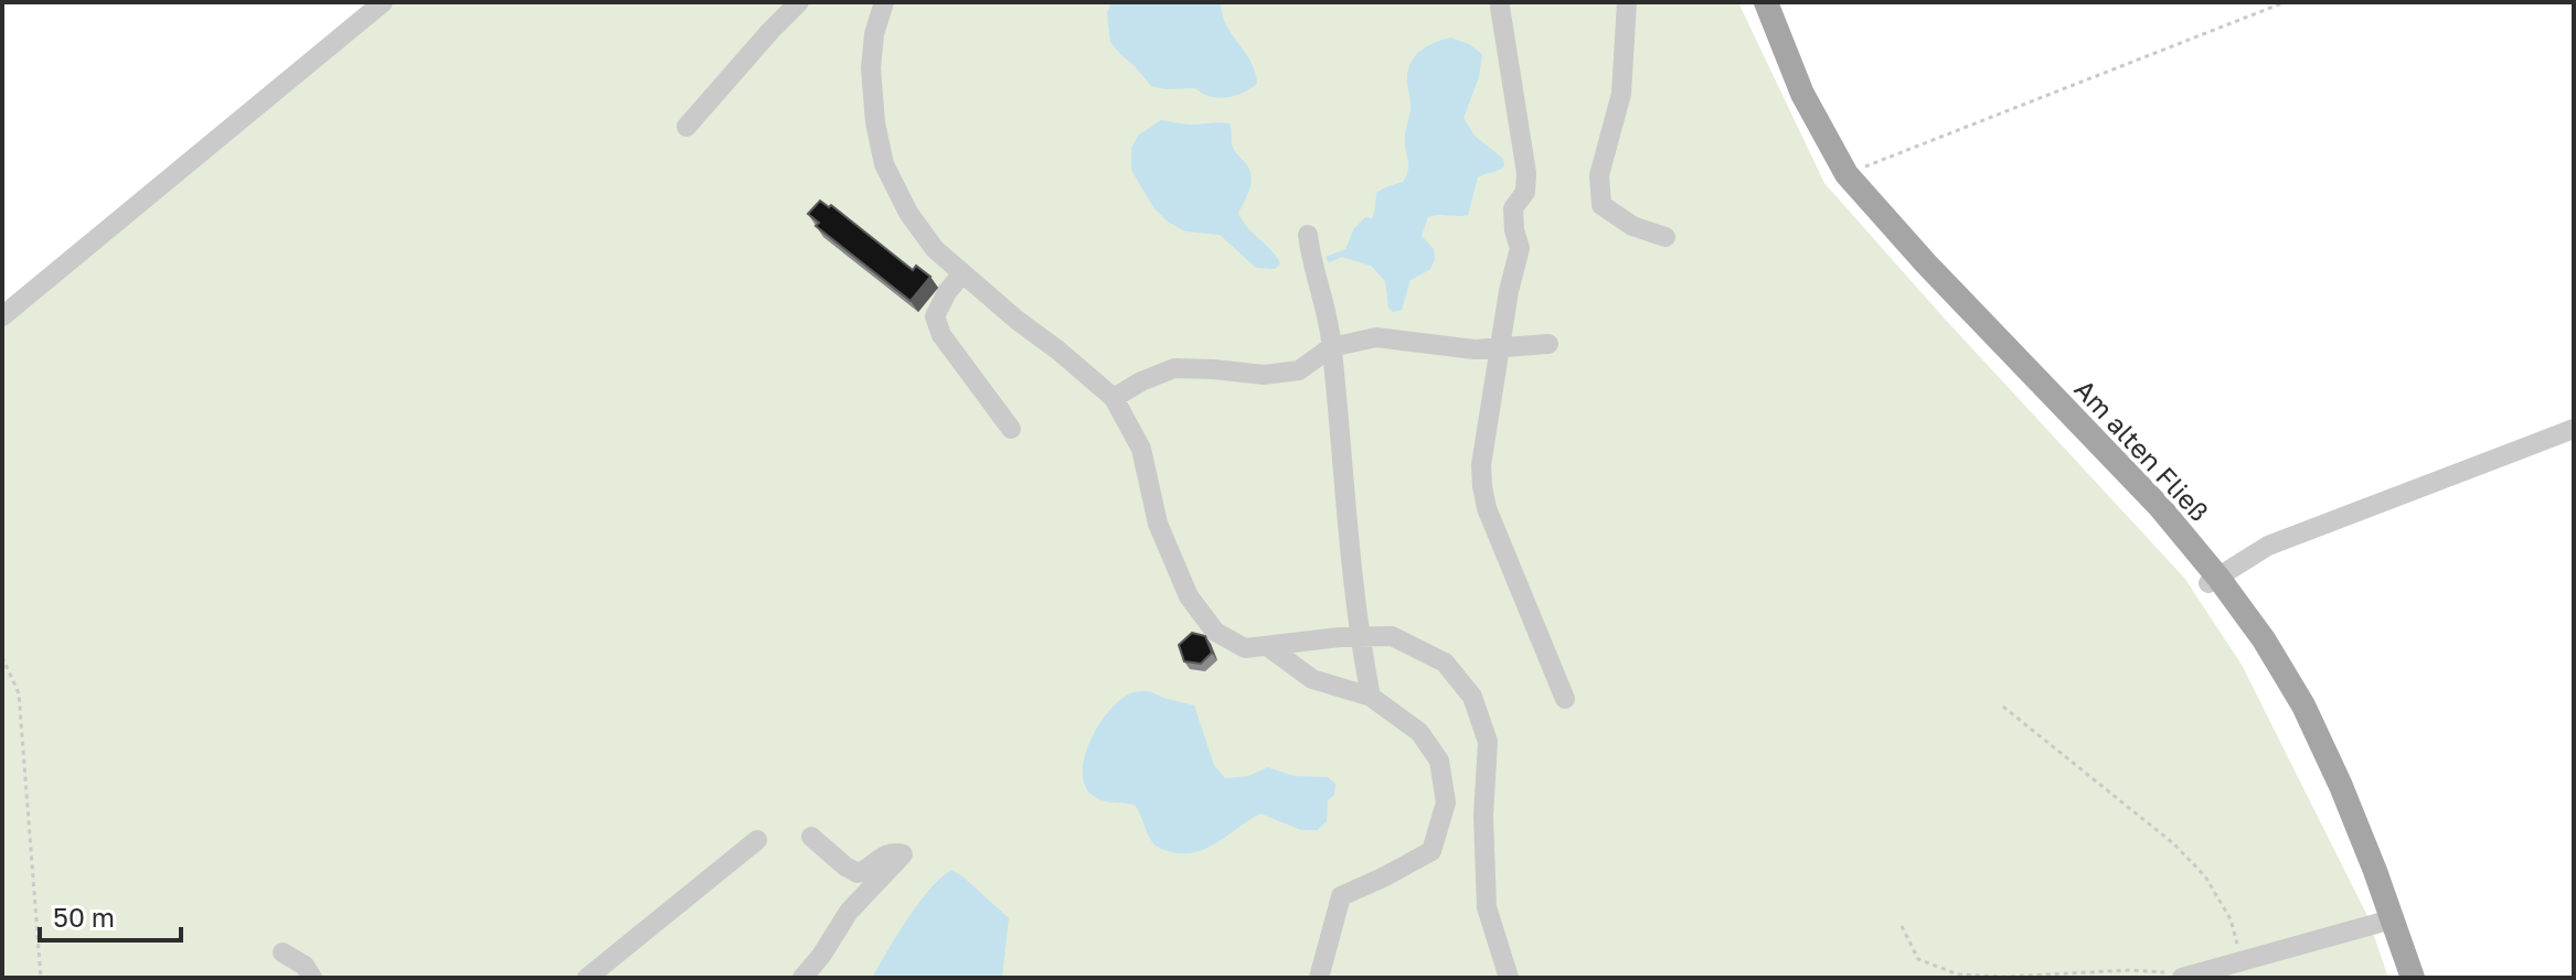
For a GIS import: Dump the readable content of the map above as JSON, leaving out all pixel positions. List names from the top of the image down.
{
  "streets": {
    "main road": ["Am alten Fließ"]
  },
  "scale_bar": "50 m"
}
